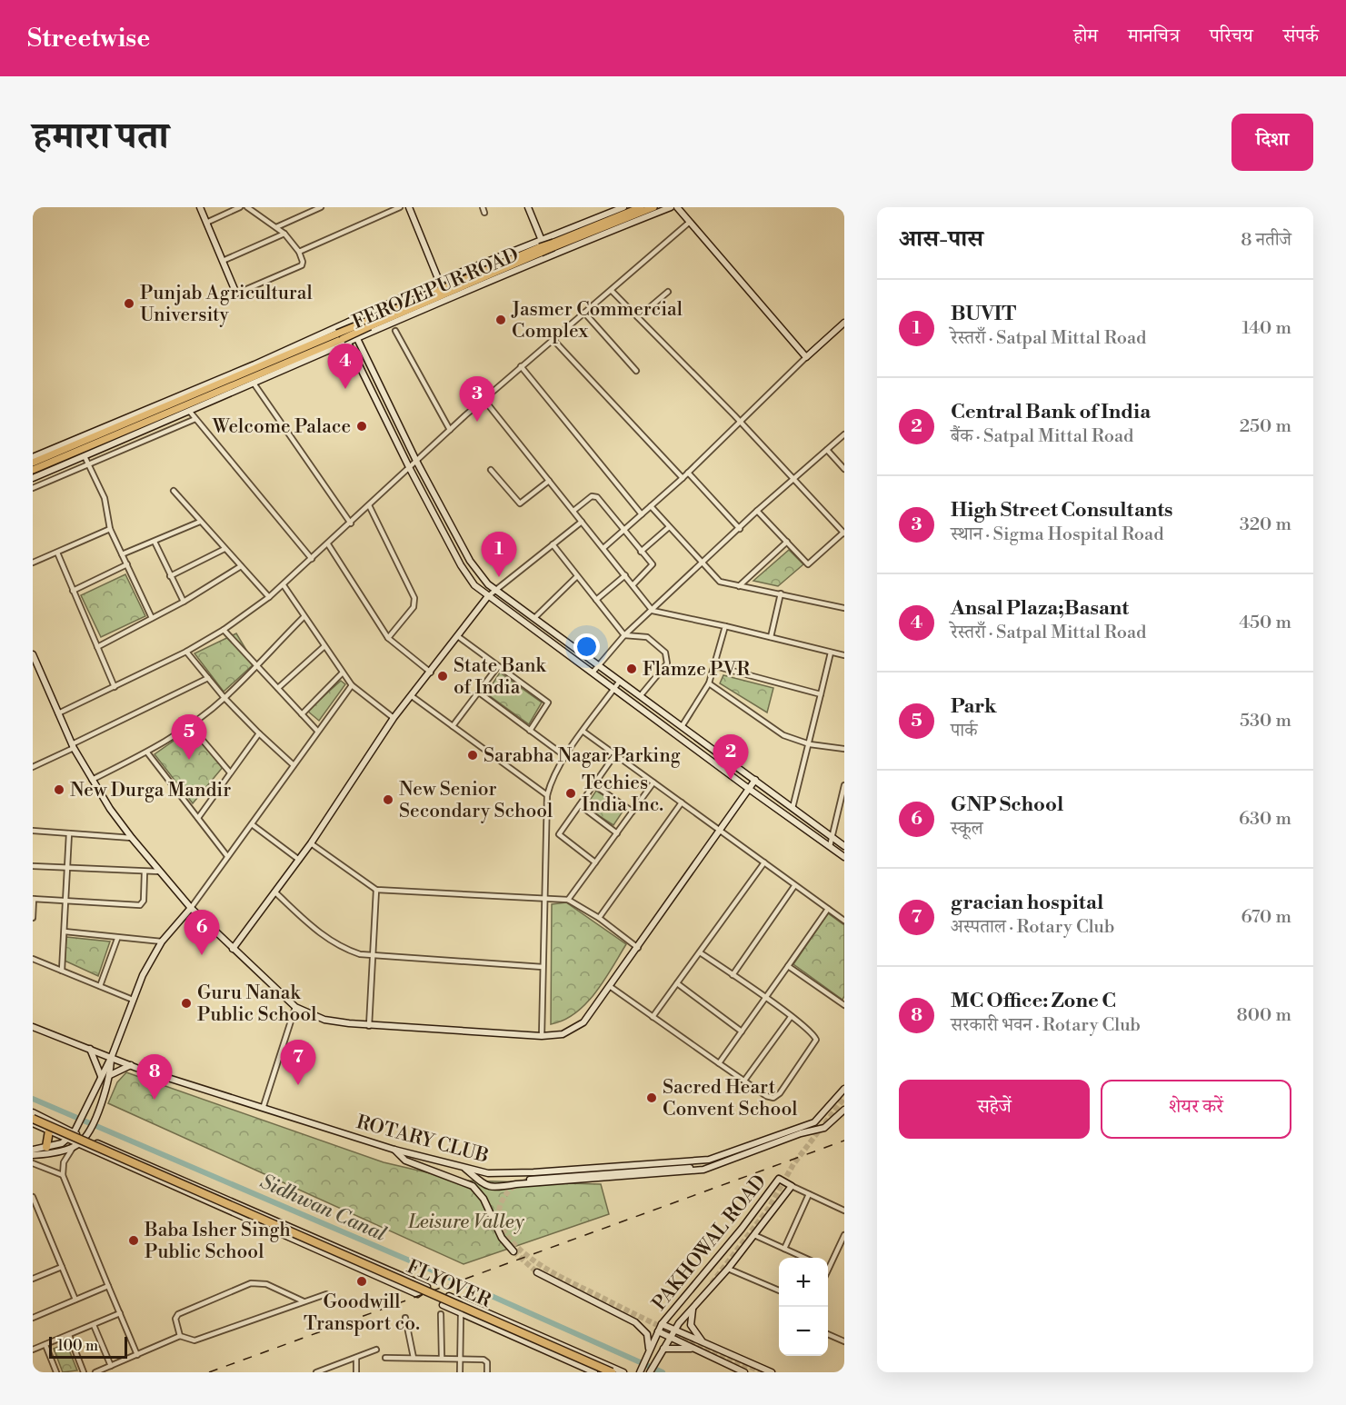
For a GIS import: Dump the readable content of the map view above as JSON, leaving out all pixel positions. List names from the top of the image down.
{
  "streets": {
    "highway": ["FLYOVER"],
    "main road": ["FEROZEPUR ROAD"],
    "street": ["ROTARY CLUB", "PAKHOWAL ROAD"]
  },
  "water": ["Sidhwan Canal"],
  "parks": ["Leisure Valley"],
  "places": [
    "Punjab Agricultural University",
    "Jasmer Commercial Complex",
    "Welcome Palace",
    "Flamze PVR",
    "State Bank of India",
    "Sarabha Nagar Parking",
    "New Durga Mandir",
    "Techies India Inc.",
    "New Senior Secondary School",
    "Guru Nanak Public School",
    "Sacred Heart Convent School",
    "Baba Isher Singh Public School",
    "Goodwill Transport co."
  ],
  "scale_bar": "100 m",
  "page": {
    "header": "Streetwise",
    "nav": [
      "होम",
      "मानचित्र",
      "परिचय",
      "संपर्क"
    ],
    "title": "हमारा पता",
    "buttons": [
      "दिशा",
      ["सहेजें", "शेयर करें"]
    ],
    "heading": ["आस-पास", "8 नतीजे"],
    "list": [
      {
        "mark": "1",
        "name": "BUVIT",
        "note": "रेस्तराँ · Satpal Mittal Road",
        "value": "140 m"
      },
      {
        "mark": "2",
        "name": "Central Bank of India",
        "note": "बैंक · Satpal Mittal Road",
        "value": "250 m"
      },
      {
        "mark": "3",
        "name": "High Street Consultants",
        "note": "स्थान · Sigma Hospital Road",
        "value": "320 m"
      },
      {
        "mark": "4",
        "name": "Ansal Plaza;Basant",
        "note": "रेस्तराँ · Satpal Mittal Road",
        "value": "450 m"
      },
      {
        "mark": "5",
        "name": "Park",
        "note": "पार्क",
        "value": "530 m"
      },
      {
        "mark": "6",
        "name": "GNP School",
        "note": "स्कूल",
        "value": "630 m"
      },
      {
        "mark": "7",
        "name": "gracian hospital",
        "note": "अस्पताल · Rotary Club",
        "value": "670 m"
      },
      {
        "mark": "8",
        "name": "MC Office: Zone C",
        "note": "सरकारी भवन · Rotary Club",
        "value": "800 m"
      }
    ],
    "pins": [
      "4",
      "3",
      "1",
      "5",
      "2",
      "6",
      "7",
      "8"
    ],
    "map_buttons": ["+", "−"],
    "scale": "100 m"
  }
}
